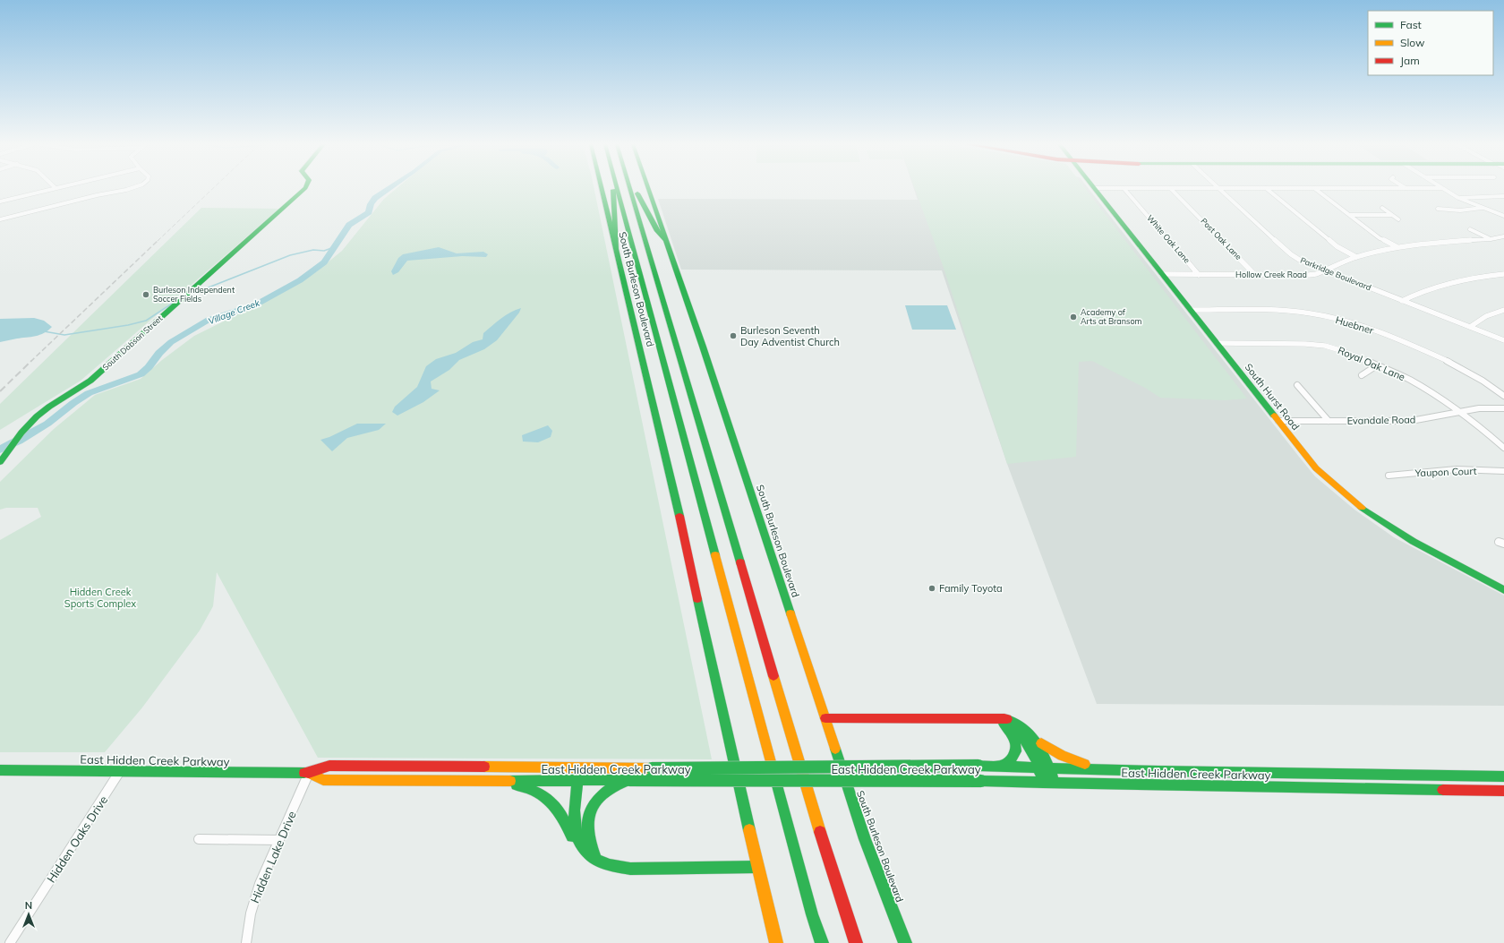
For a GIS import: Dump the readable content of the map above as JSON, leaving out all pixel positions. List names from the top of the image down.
{
  "streets": {
    "main road": [
      "South Burleson Boulevard",
      "South Dobson Street",
      "South Hurst Road",
      "East Hidden Creek Parkway"
    ],
    "street": [
      "White Oak Lane",
      "Post Oak Lane",
      "Parkridge Boulevard",
      "Hollow Creek Road",
      "Huebner",
      "Royal Oak Lane",
      "Evandale Road",
      "Yaupon Court",
      "Hidden Oaks Drive",
      "Hidden Lake Drive"
    ]
  },
  "crossings": [
    ["White Oak Lane", "Hollow Creek Road"],
    ["Post Oak Lane", "Hollow Creek Road"],
    ["Parkridge Boulevard", "Hollow Creek Road"],
    ["Hollow Creek Road", "South Hurst Road"],
    ["Huebner", "South Hurst Road"],
    ["Royal Oak Lane", "South Hurst Road"],
    ["Royal Oak Lane", "Evandale Road"],
    ["South Hurst Road", "Evandale Road"],
    ["East Hidden Creek Parkway", "Hidden Oaks Drive"],
    ["East Hidden Creek Parkway", "Hidden Lake Drive"]
  ],
  "water": ["Village Creek"],
  "parks": ["Hidden Creek Sports Complex"],
  "places": [
    "Burleson Independent Soccer Fields",
    "Academy of Arts at Bransom",
    "Burleson Seventh Day Adventist Church",
    "Family Toyota"
  ],
  "legend": ["Fast", "Slow", "Jam"],
  "north": "top"
}
